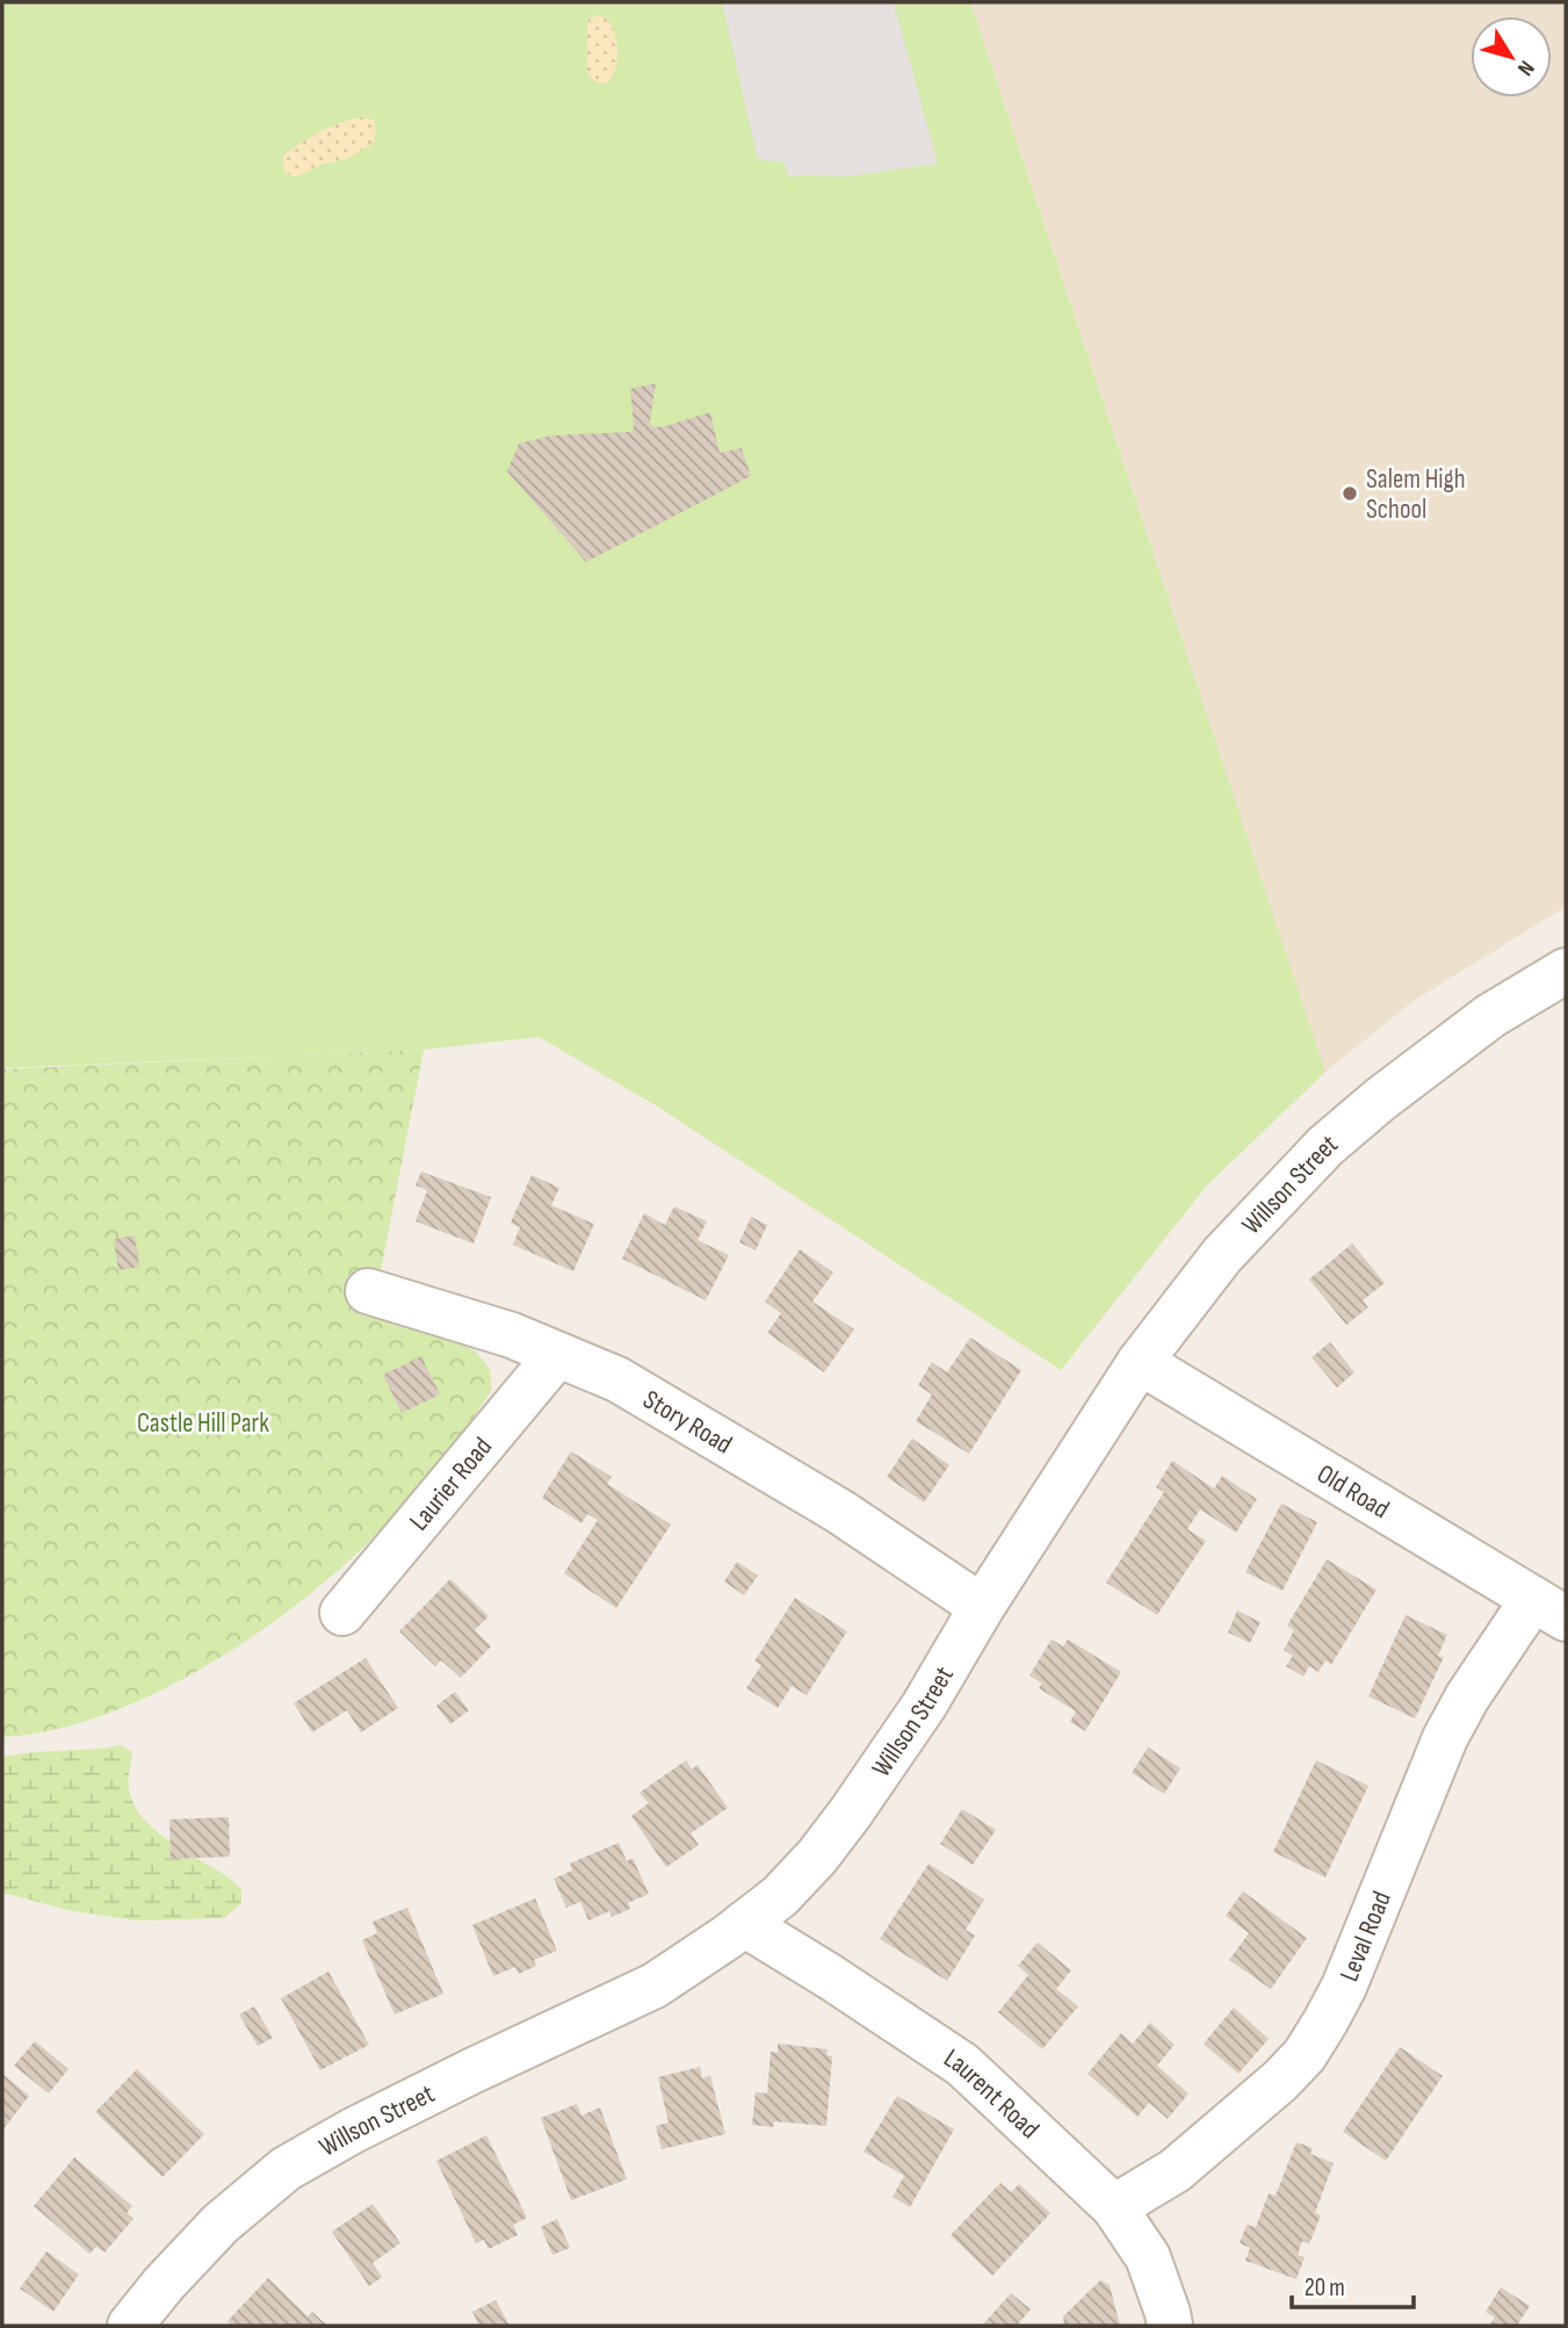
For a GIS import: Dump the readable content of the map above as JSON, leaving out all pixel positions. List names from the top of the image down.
{
  "streets": {
    "street": [
      "Willson Street",
      "Story Road",
      "Laurier Road",
      "Old Road",
      "Leval Road",
      "Laurent Road"
    ]
  },
  "crossings": [
    ["Willson Street", "Story Road"],
    ["Willson Street", "Old Road"],
    ["Willson Street", "Laurent Road"],
    ["Story Road", "Laurier Road"],
    ["Old Road", "Leval Road"],
    ["Leval Road", "Laurent Road"]
  ],
  "parks": ["Castle Hill Park"],
  "places": ["Salem High School"],
  "scale_bar": "20 m",
  "north": "bottom right"
}
